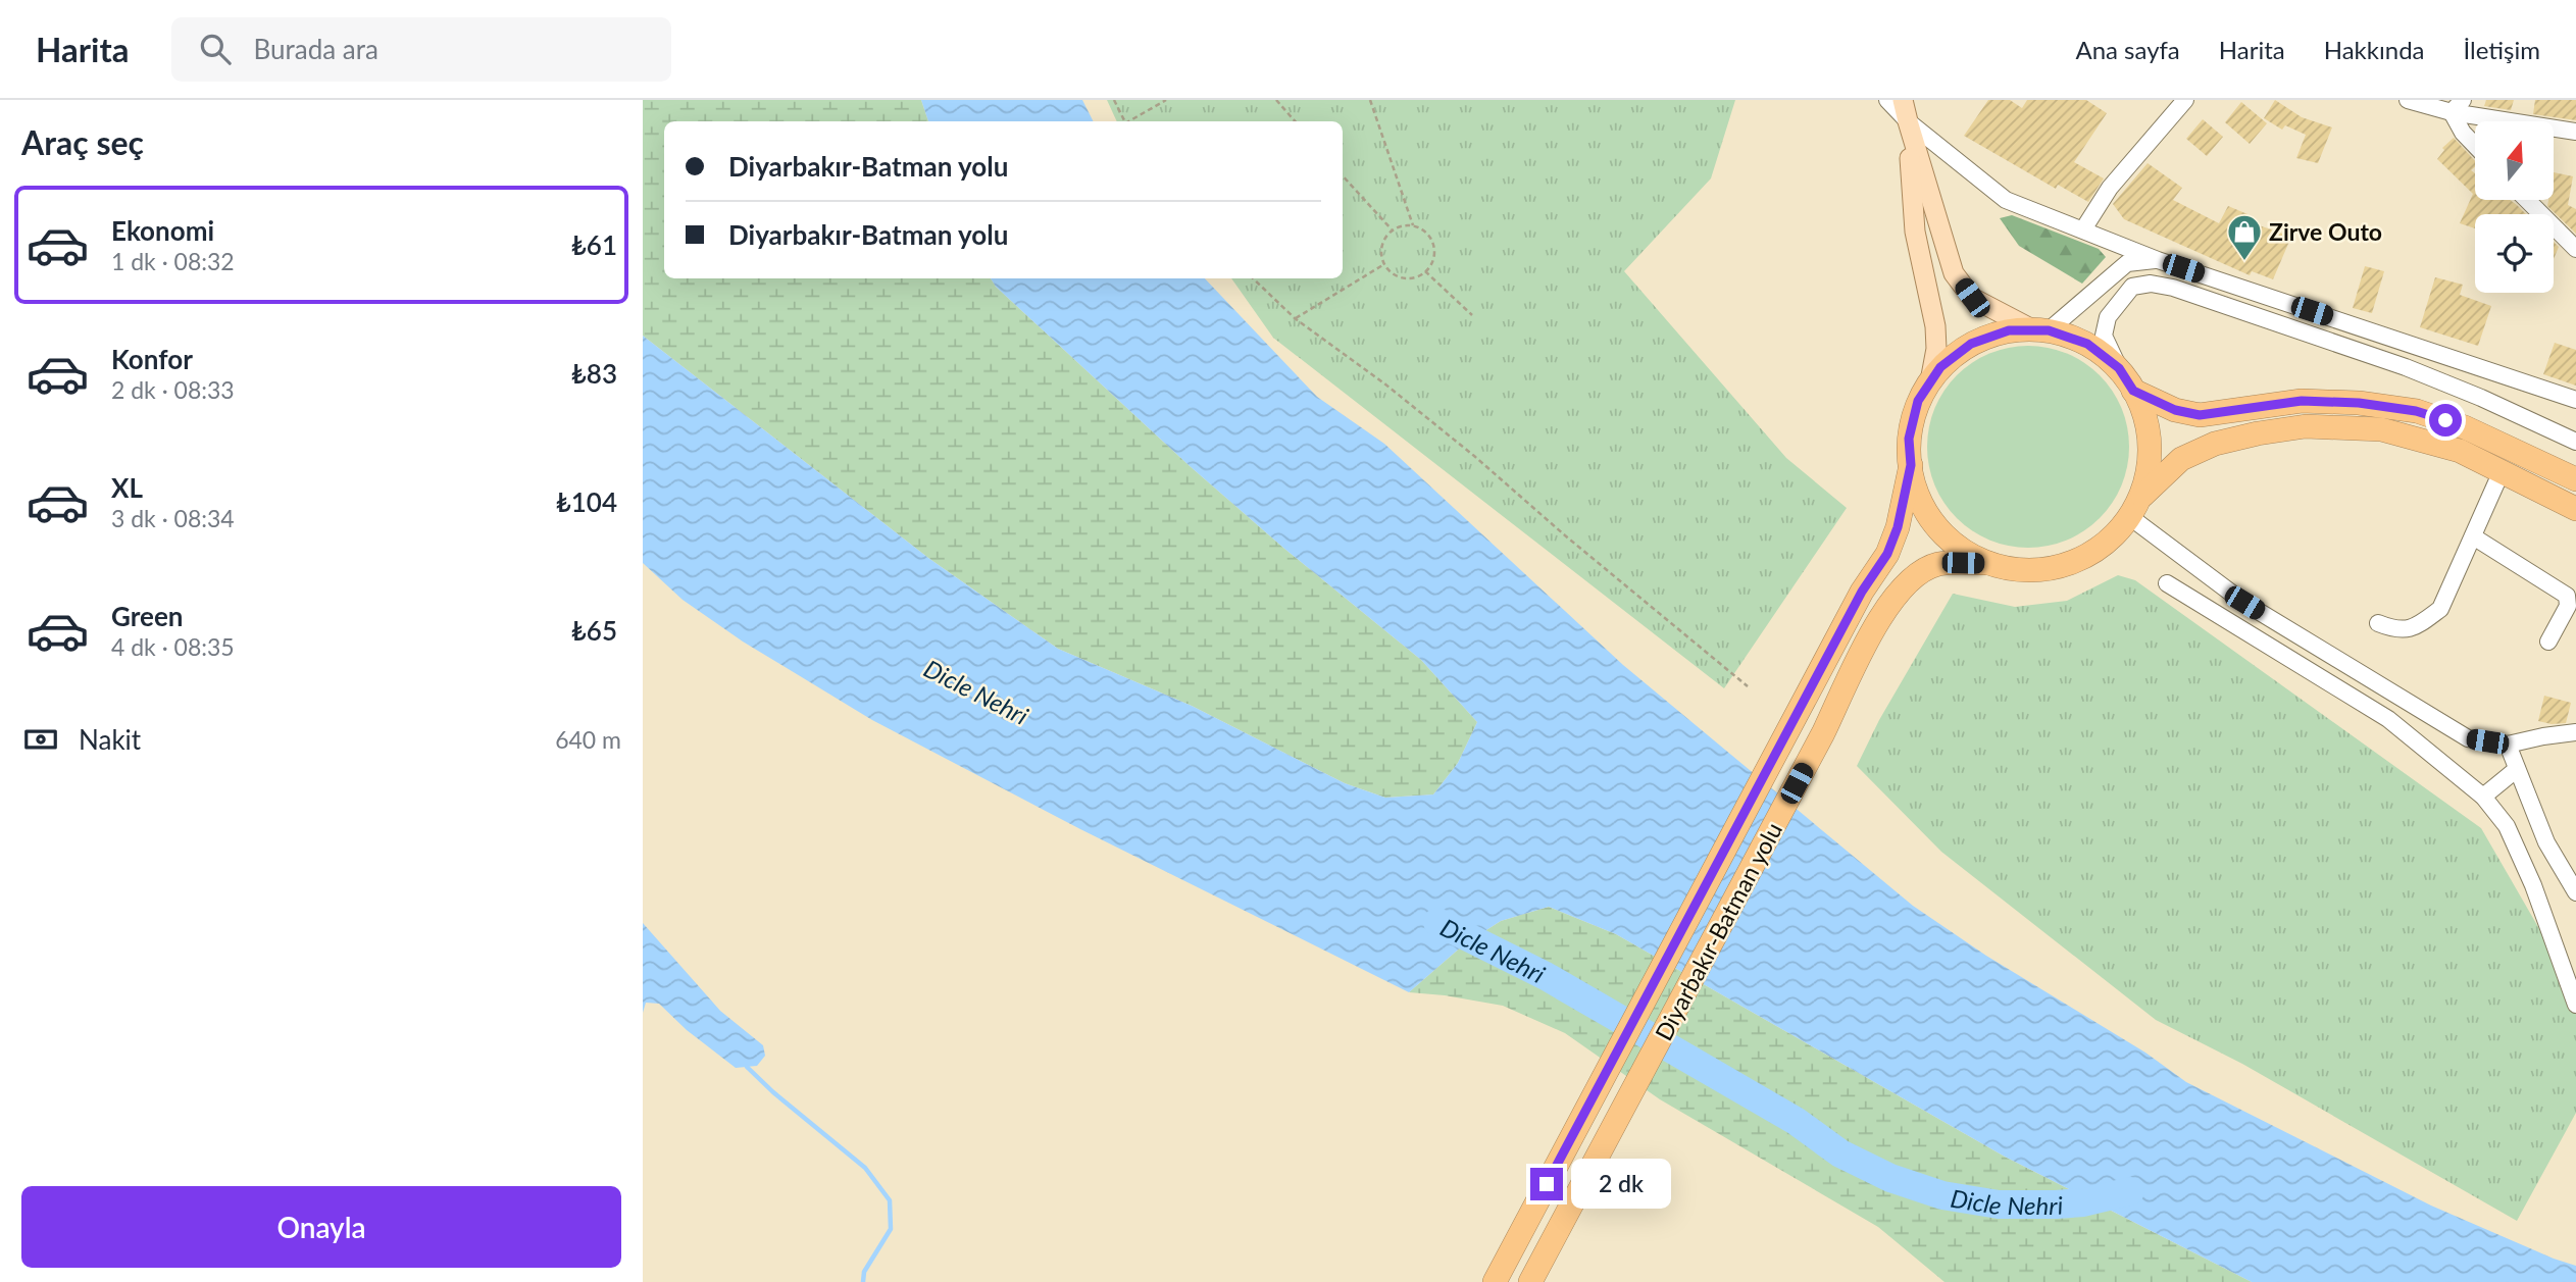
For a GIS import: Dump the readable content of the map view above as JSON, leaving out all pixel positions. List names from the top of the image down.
{
  "streets": {
    "highway": ["Diyarbakır-Batman yolu"]
  },
  "water": ["Dicle Nehri"],
  "places": {
    "shop": ["Zirve Outo"]
  },
  "north": "top",
  "page": {
    "header": "Harita",
    "search": "Burada ara",
    "nav": [
      "Ana sayfa",
      "Harita",
      "Hakkında",
      "İletişim"
    ],
    "heading": "Araç seç",
    "banner": ["Diyarbakır-Batman yolu", "Diyarbakır-Batman yolu"],
    "list": [
      {
        "name": "Ekonomi",
        "note": "1 dk · 08:32",
        "value": "₺61"
      },
      {
        "name": "Konfor",
        "note": "2 dk · 08:33",
        "value": "₺83"
      },
      {
        "name": "XL",
        "note": "3 dk · 08:34",
        "value": "₺104"
      },
      {
        "name": "Green",
        "note": "4 dk · 08:35",
        "value": "₺65"
      }
    ],
    "pay": ["Nakit", "640 m"],
    "bubble": "2 dk",
    "buttons": "Onayla"
  }
}
